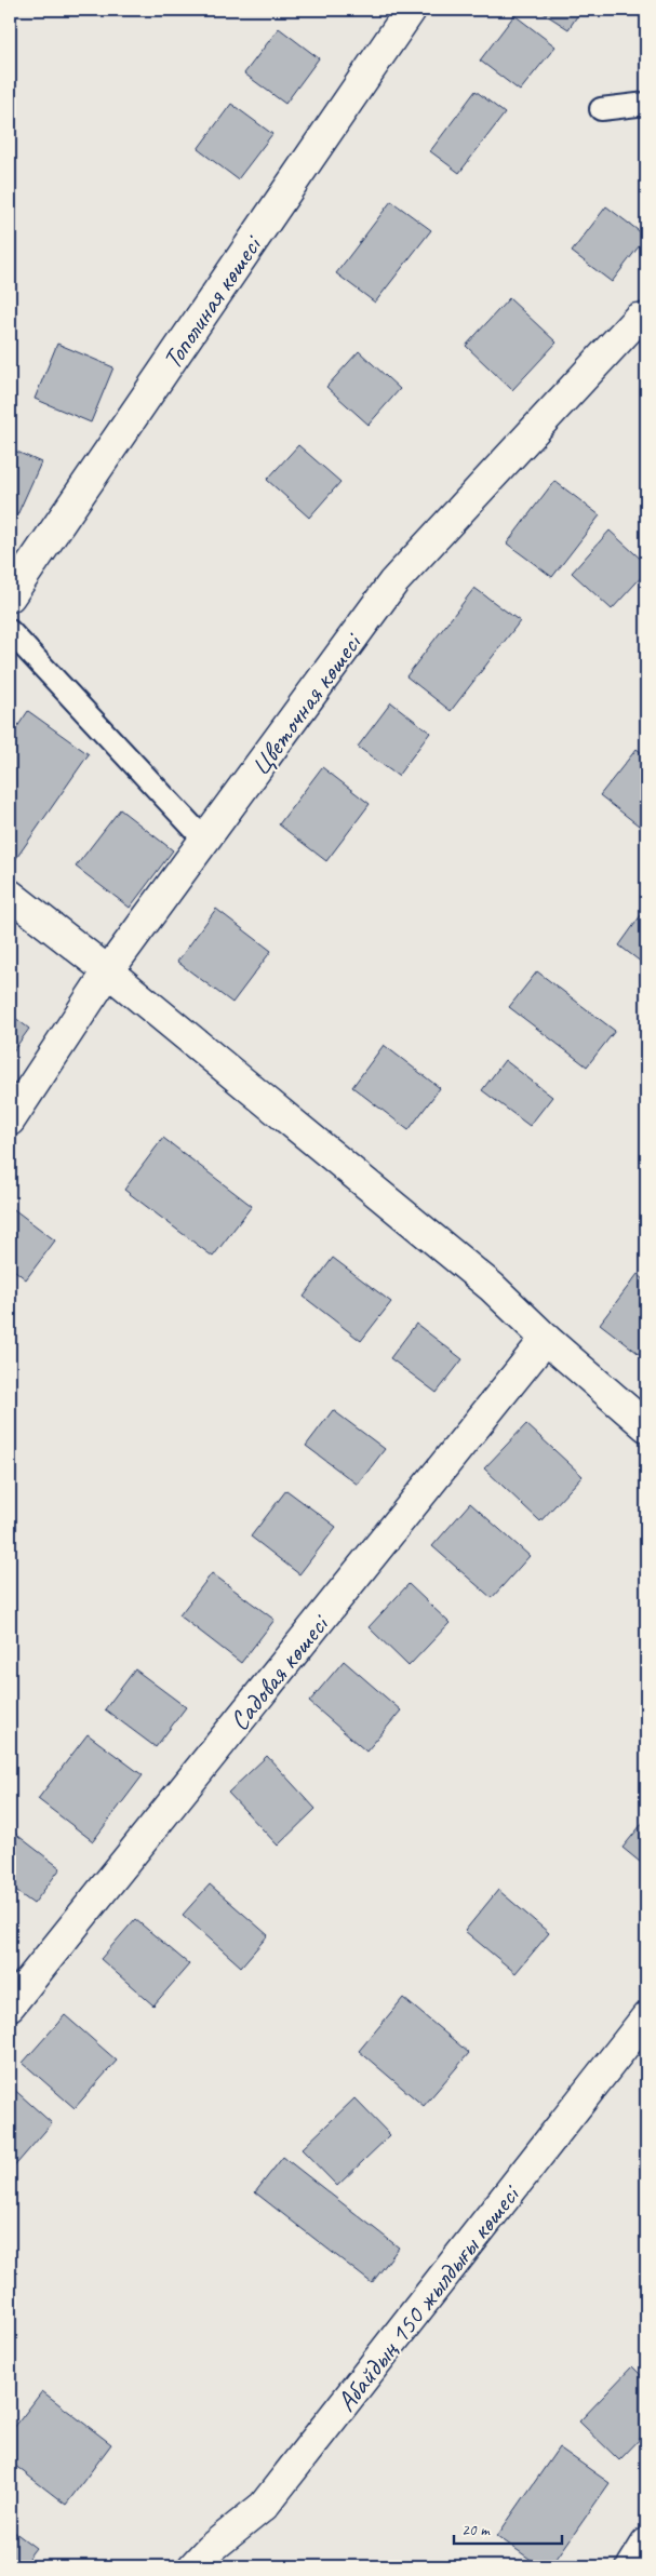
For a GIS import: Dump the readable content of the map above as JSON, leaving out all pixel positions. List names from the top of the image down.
{
  "streets": {
    "street": [
      "Тополиная көшесі",
      "Цветочная көшесі",
      "Садовая көшесі",
      "Абайдың 150 жылдығы көшесі"
    ]
  },
  "scale_bar": "20 m"
}
